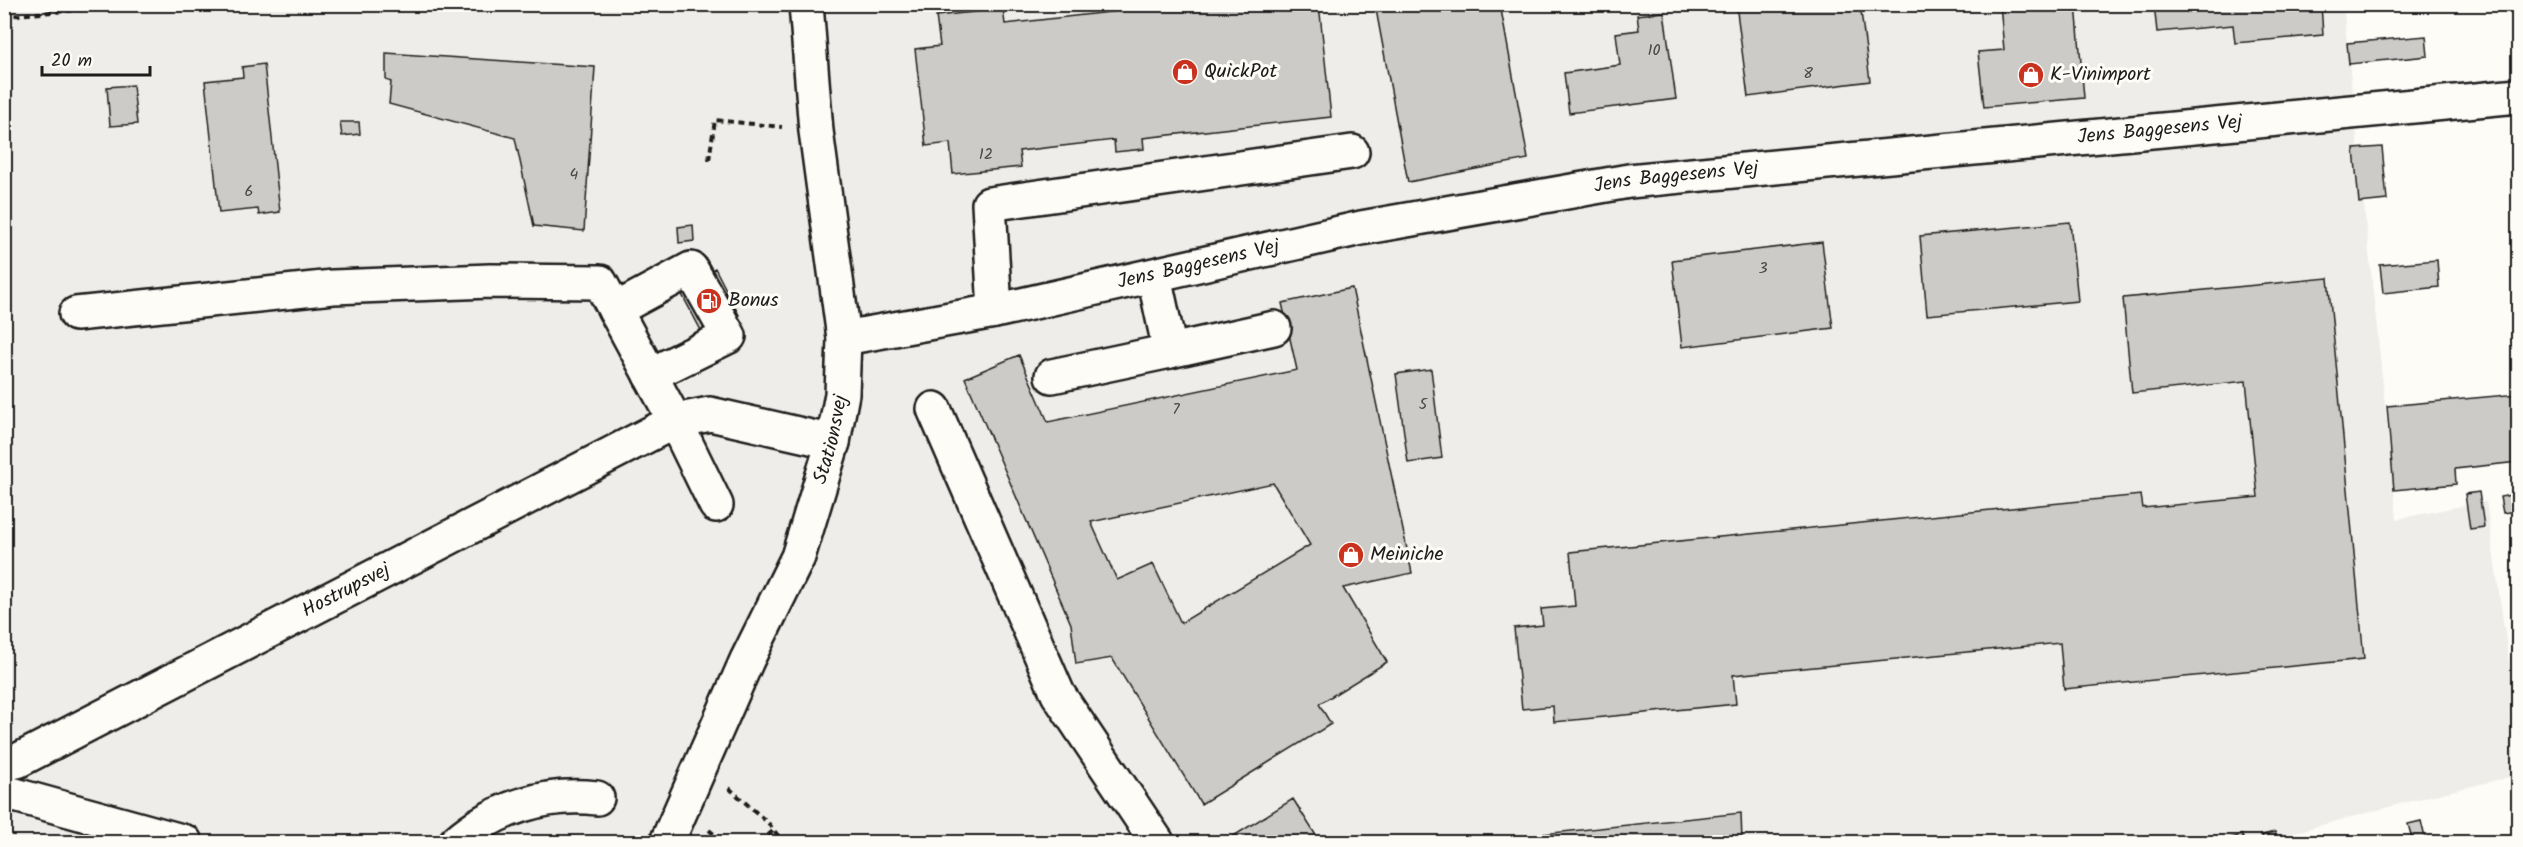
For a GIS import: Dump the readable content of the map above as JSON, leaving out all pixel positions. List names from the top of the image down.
{
  "streets": {
    "street": ["Jens Baggesens Vej", "Stationsvej", "Hostrupsvej"]
  },
  "crossings": [
    ["Jens Baggesens Vej", "Stationsvej"],
    ["Stationsvej", "Hostrupsvej"]
  ],
  "places": {
    "shop": ["QuickPot", "K-Vinimport", "Meiniche"],
    "fuel station": ["Bonus"]
  },
  "house_numbers": [
    "10",
    "8",
    "12",
    "4",
    "6",
    "3",
    "5",
    "7"
  ],
  "scale_bar": "20 m"
}
